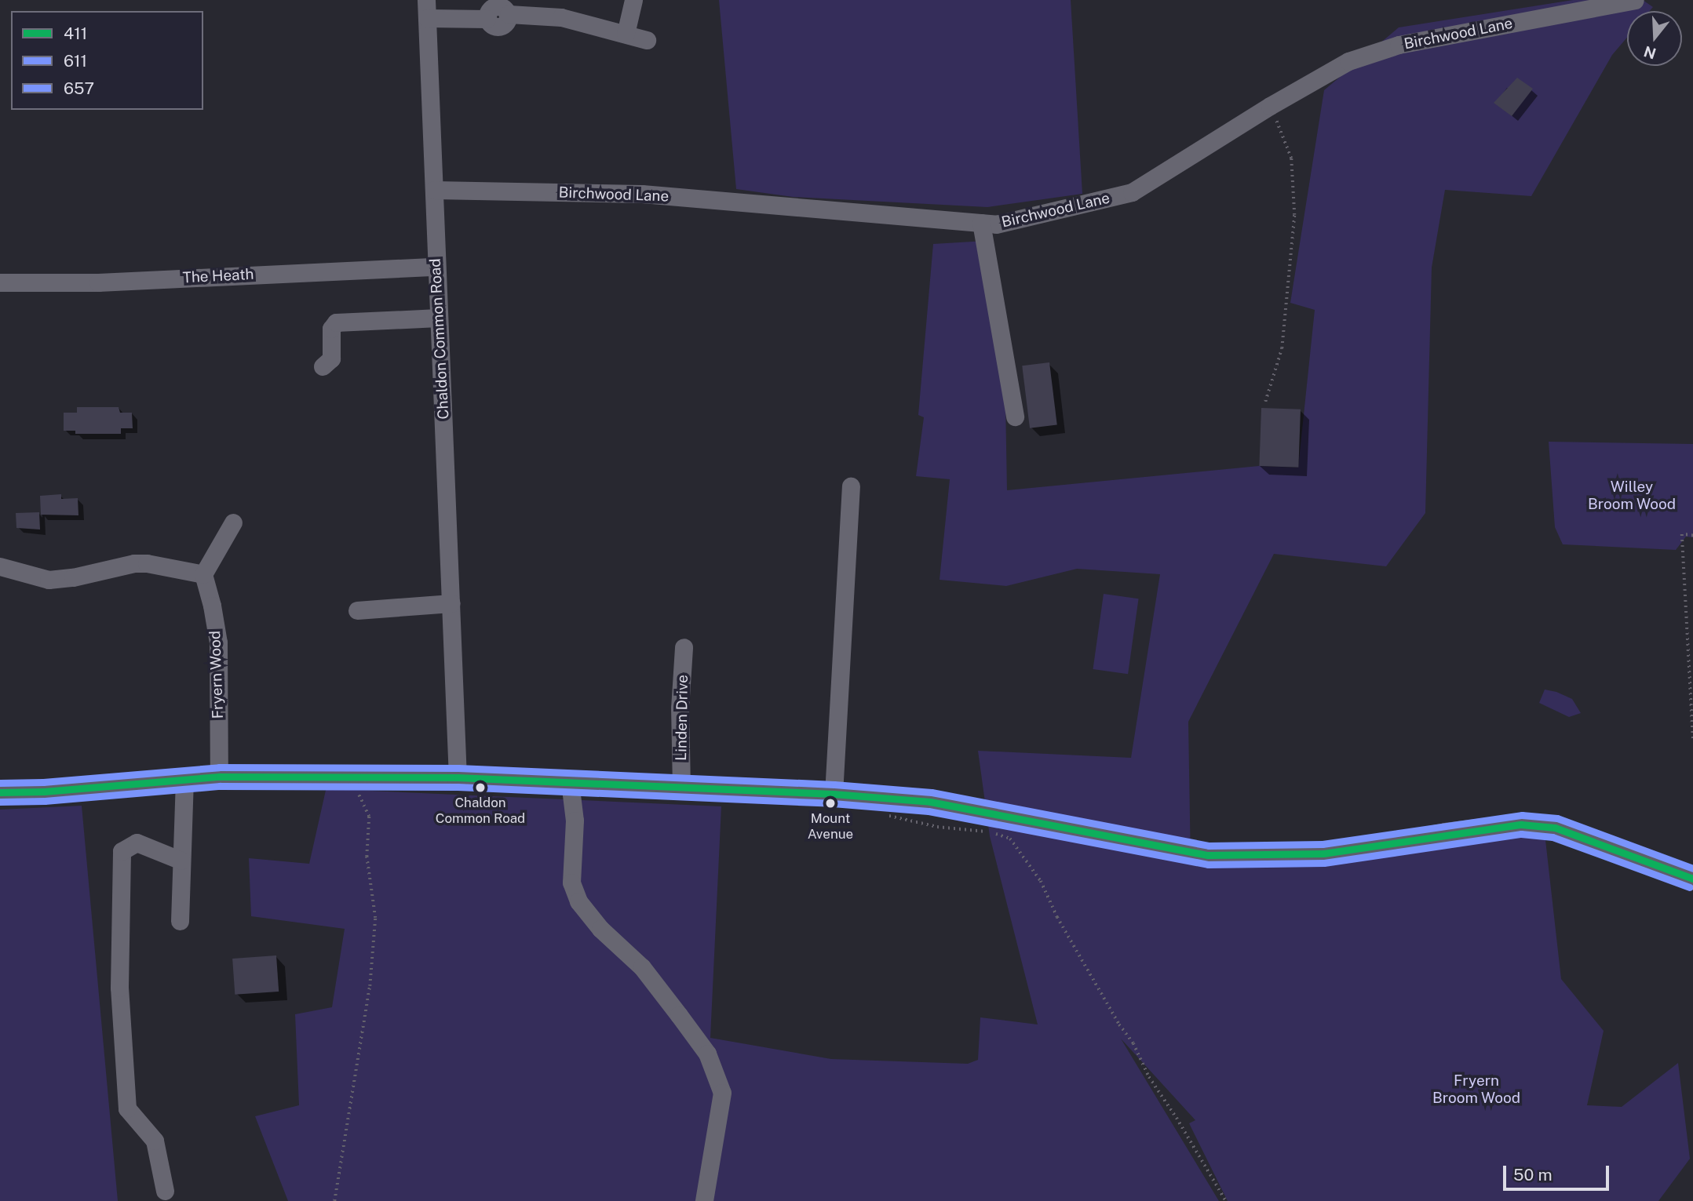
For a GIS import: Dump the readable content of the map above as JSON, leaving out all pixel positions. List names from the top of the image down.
{
  "streets": {
    "street": [
      "Birchwood Lane",
      "The Heath",
      "Chaldon Common Road",
      "Fryern Wood",
      "Linden Drive"
    ]
  },
  "crossings": [
    ["Birchwood Lane", "Chaldon Common Road"],
    ["The Heath", "Chaldon Common Road"]
  ],
  "parks": ["Willey Broom Wood", "Fryern Broom Wood"],
  "places": ["Chaldon Common Road", "Mount Avenue"],
  "lines": ["transit line 657", "transit line 411", "transit line 611"],
  "legend": ["411", "611", "657"],
  "scale_bar": "50 m",
  "north": "bottom"
}
